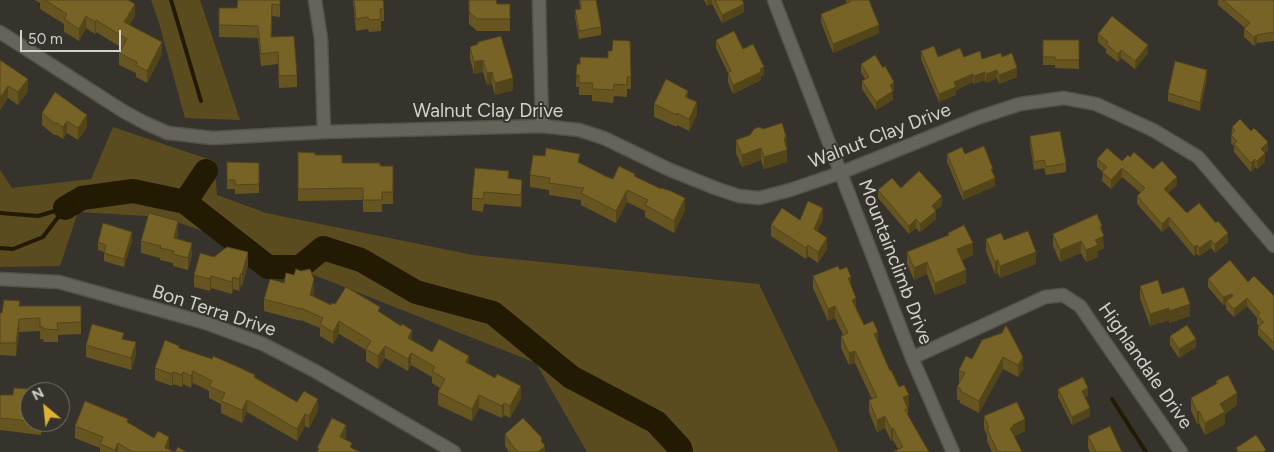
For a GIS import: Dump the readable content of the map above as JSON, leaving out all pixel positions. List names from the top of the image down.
{
  "streets": {
    "street": [
      "Walnut Clay Drive",
      "Mountainclimb Drive",
      "Bon Terra Drive",
      "Highlandale Drive"
    ]
  },
  "crossings": [
    ["Walnut Clay Drive", "Mountainclimb Drive"],
    ["Mountainclimb Drive", "Highlandale Drive"]
  ],
  "scale_bar": "50 m",
  "north": "top left"
}
